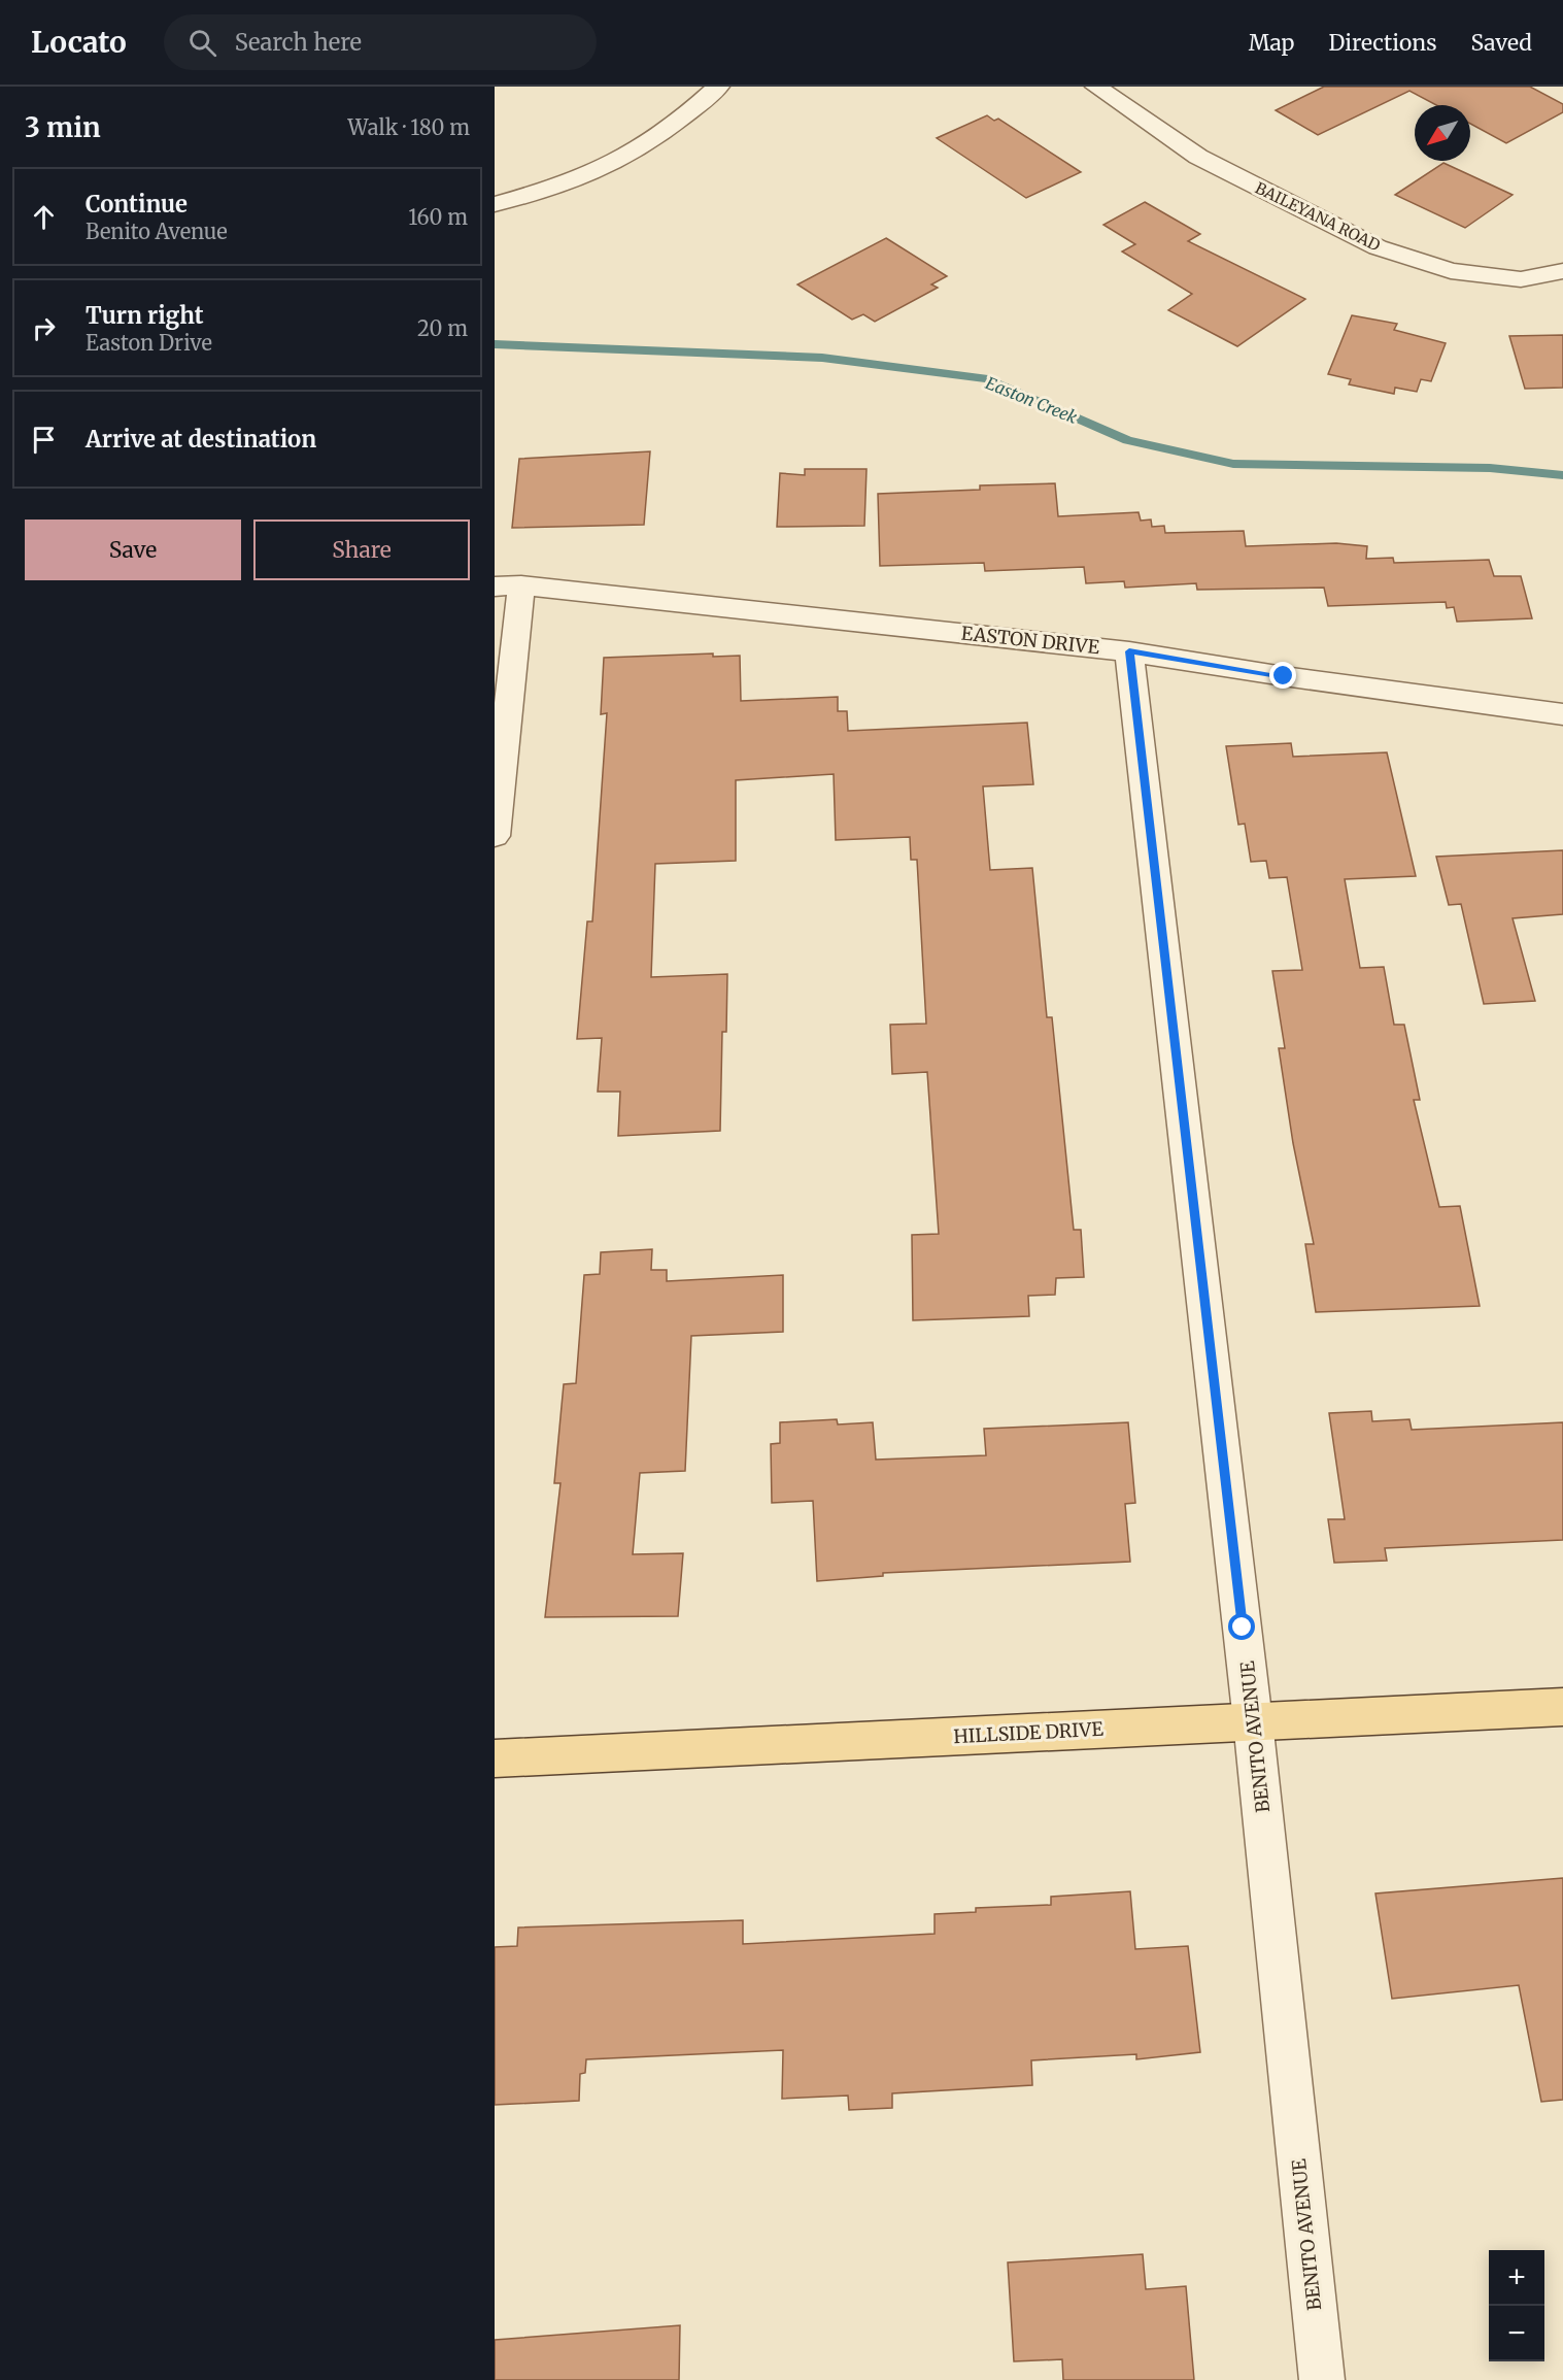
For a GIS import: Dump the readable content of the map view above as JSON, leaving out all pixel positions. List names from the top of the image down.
{
  "streets": {
    "main road": ["HILLSIDE DRIVE"],
    "street": ["BAILEYANA ROAD", "EASTON DRIVE", "BENITO AVENUE"]
  },
  "crossings": [
    ["EASTON DRIVE", "BENITO AVENUE"],
    ["HILLSIDE DRIVE", "BENITO AVENUE"]
  ],
  "water": ["Easton Creek"],
  "north": "bottom left",
  "page": {
    "header": "Locato",
    "search": "Search here",
    "nav": ["Map", "Directions", "Saved"],
    "heading": ["3 min", "Walk · 180 m"],
    "list": [
      ["Continue", "Benito Avenue", "160 m"],
      ["Turn right", "Easton Drive", "20 m"],
      "Arrive at destination"
    ],
    "buttons": ["Save", "Share"],
    "map_buttons": ["+", "−"]
  }
}
